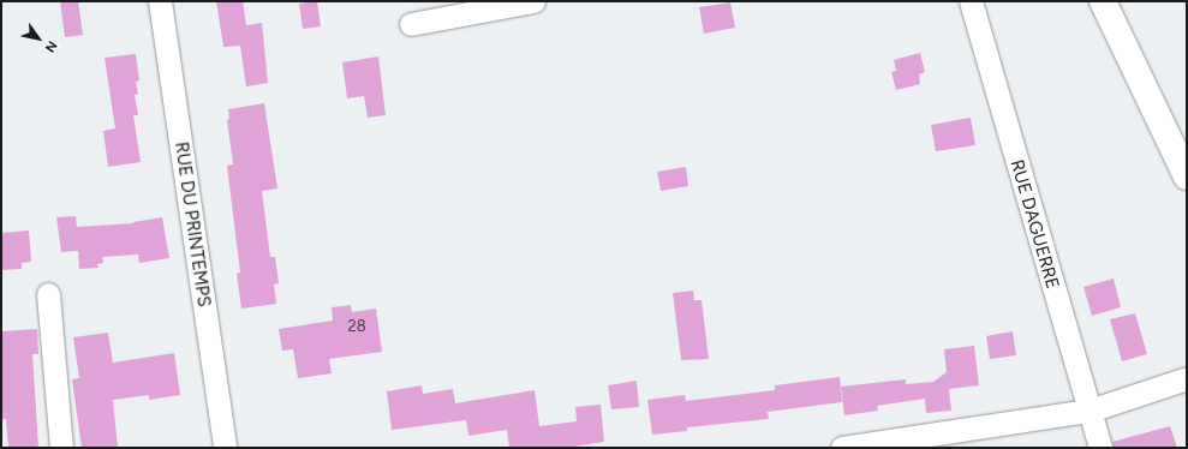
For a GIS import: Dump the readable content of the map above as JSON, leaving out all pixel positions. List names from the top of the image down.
{
  "streets": {
    "street": ["RUE DU PRINTEMPS", "RUE DAGUERRE"]
  },
  "house_numbers": ["28"],
  "north": "bottom right"
}
